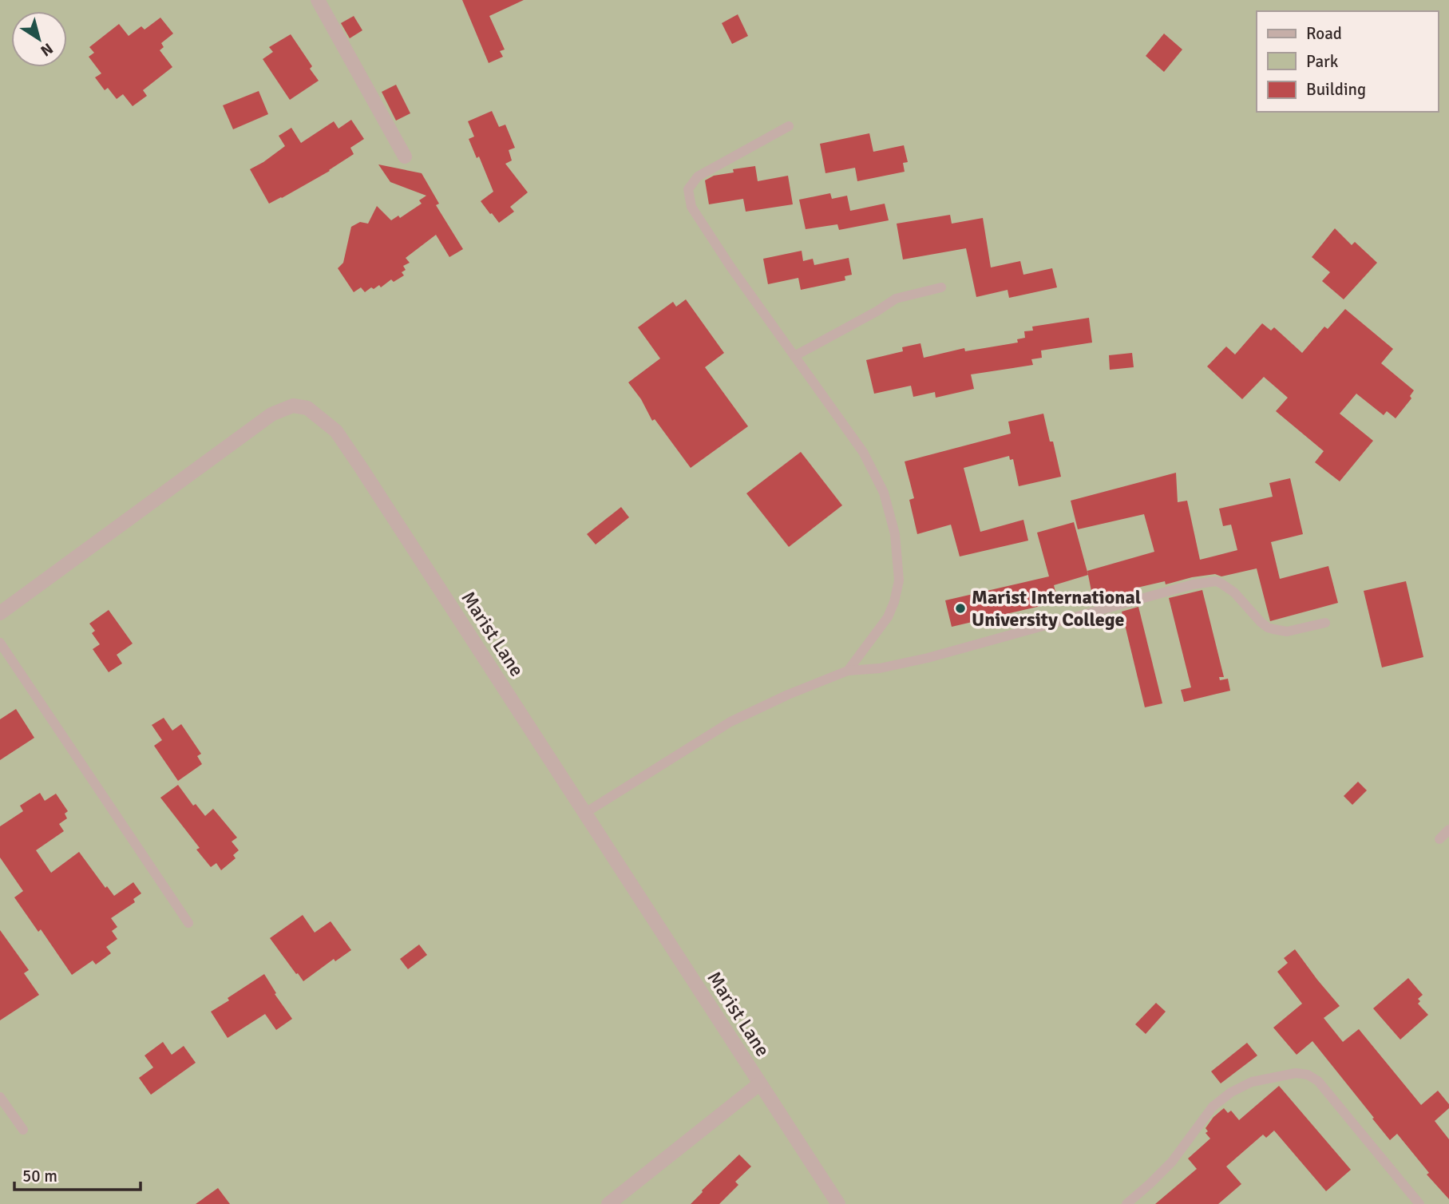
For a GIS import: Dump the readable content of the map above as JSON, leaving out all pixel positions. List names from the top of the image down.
{
  "streets": {
    "street": ["Marist Lane"]
  },
  "places": ["Marist International University College"],
  "legend": ["Road", "Park", "Building"],
  "scale_bar": "50 m",
  "north": "bottom right"
}
